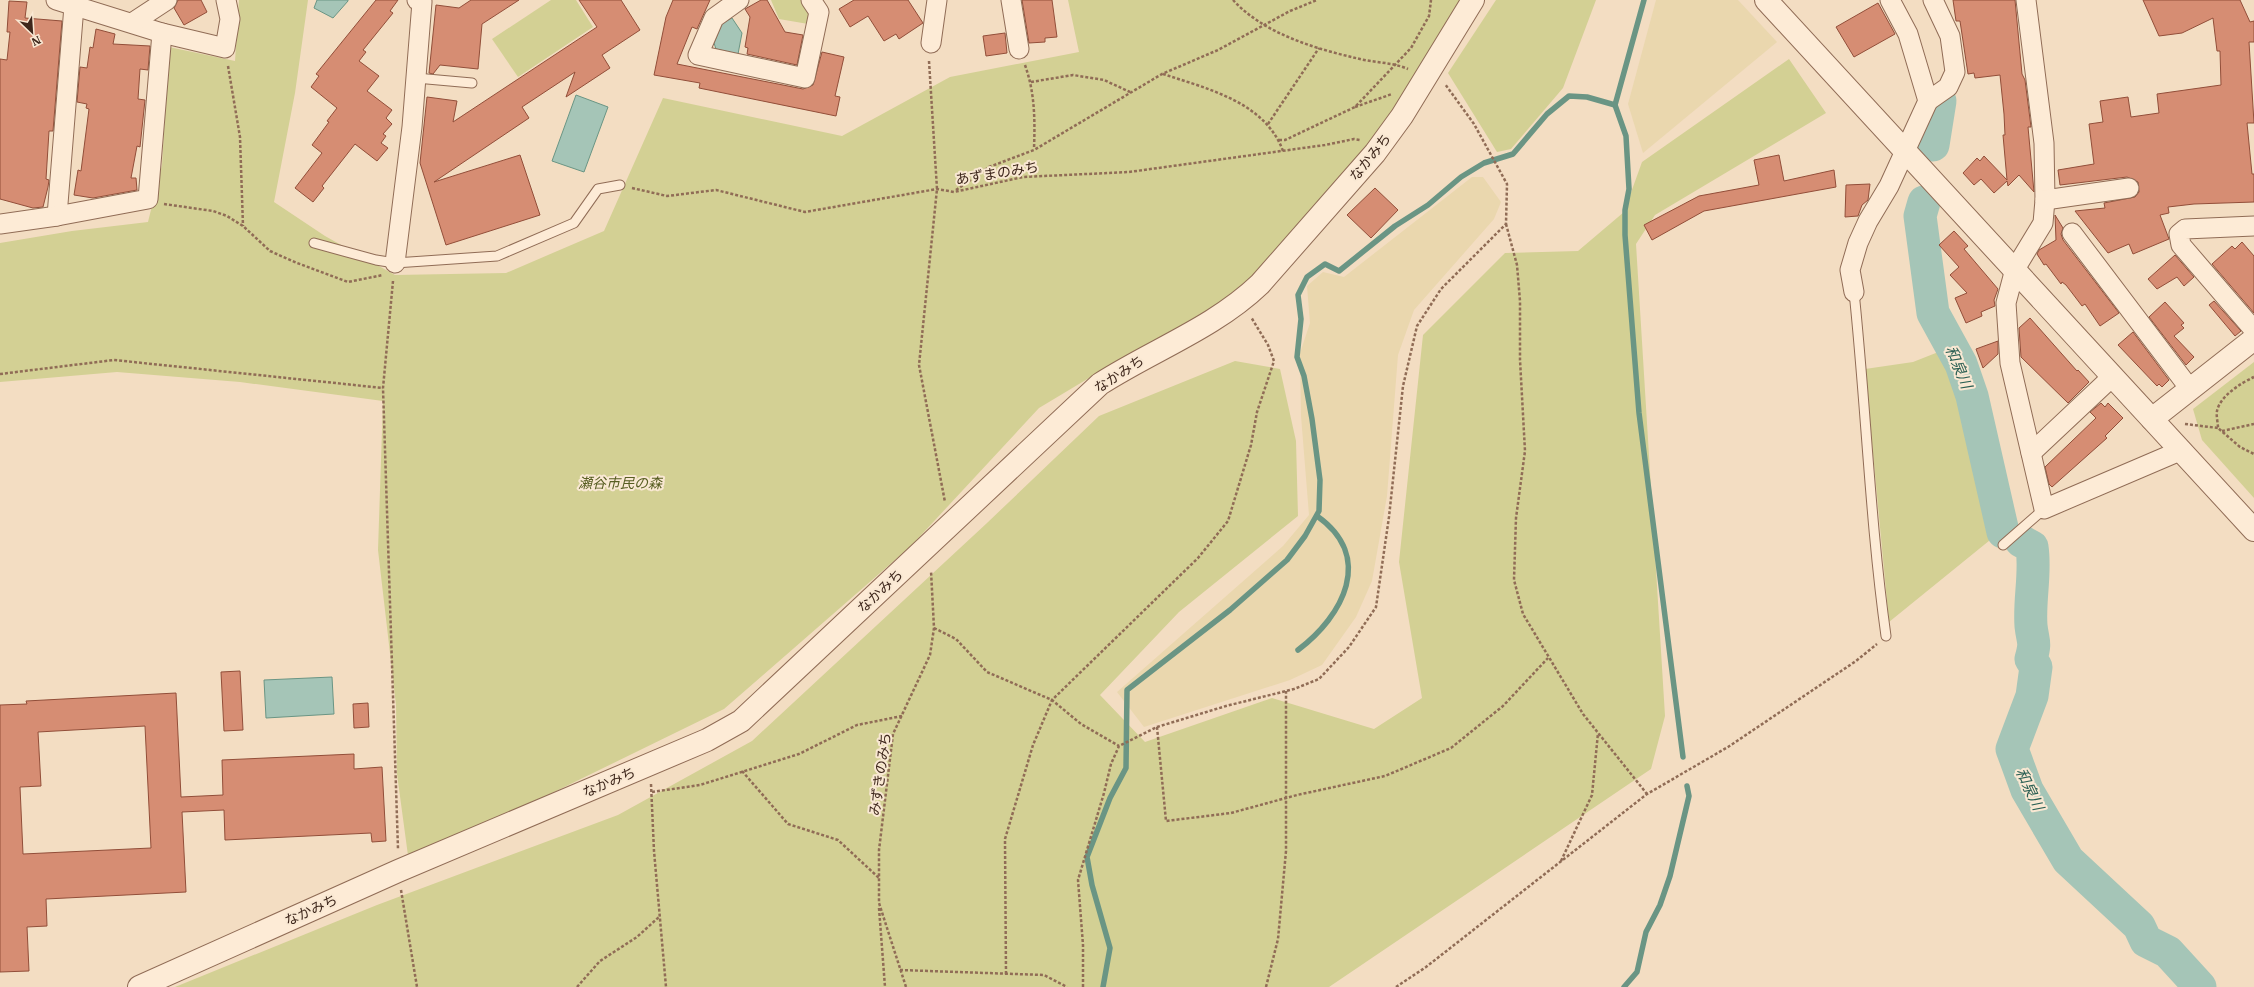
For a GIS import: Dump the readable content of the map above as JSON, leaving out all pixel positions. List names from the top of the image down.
{
  "streets": {
    "street": ["なかみち"],
    "path": ["あずまのみち", "みずきのみち"]
  },
  "crossings": [
    ["なかみち", "あずまのみち"],
    ["なかみち", "みずきのみち"]
  ],
  "water": ["和泉川"],
  "parks": ["瀬谷市民の森"],
  "north": "bottom right"
}
